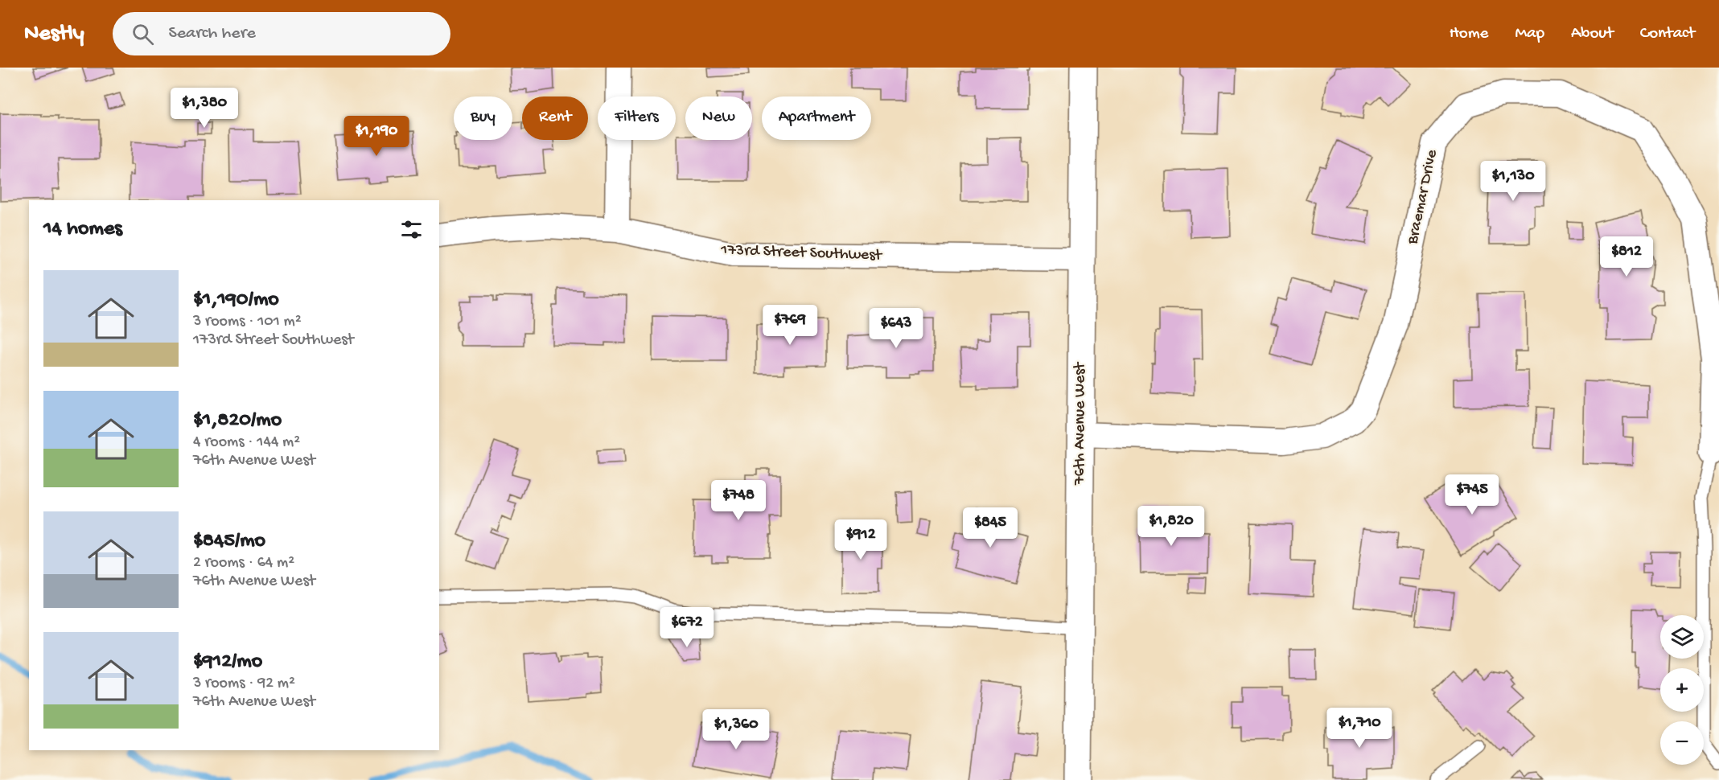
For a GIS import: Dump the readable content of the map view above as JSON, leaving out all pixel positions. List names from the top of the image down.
{
  "streets": {
    "street": ["Braemar Drive", "173rd Street Southwest", "76th Avenue West"]
  },
  "crossings": [
    ["Braemar Drive", "76th Avenue West"],
    ["173rd Street Southwest", "76th Avenue West"]
  ],
  "page": {
    "header": "Nestly",
    "search": "Search here",
    "nav": [
      "Home",
      "Map",
      "About",
      "Contact"
    ],
    "price": [
      "$1,380",
      "$1,190",
      "$1,130",
      "$812",
      "$769",
      "$643",
      "$745",
      "$748",
      "$1,820",
      "$845",
      "$912",
      "$672",
      "$1,710",
      "$1,360"
    ],
    "chip": [
      "Buy",
      "Rent",
      "Filters",
      "New",
      "Apartment"
    ],
    "heading": "14 homes",
    "list": [
      {
        "name": "$1,190/mo",
        "note": "3 rooms · 101 m² · 173rd Street Southwest"
      },
      {
        "name": "$1,820/mo",
        "note": "4 rooms · 144 m² · 76th Avenue West"
      },
      {
        "name": "$845/mo",
        "note": "2 rooms · 64 m² · 76th Avenue West"
      },
      {
        "name": "$912/mo",
        "note": "3 rooms · 92 m² · 76th Avenue West"
      }
    ],
    "map_buttons": ["+", "−"]
  }
}
